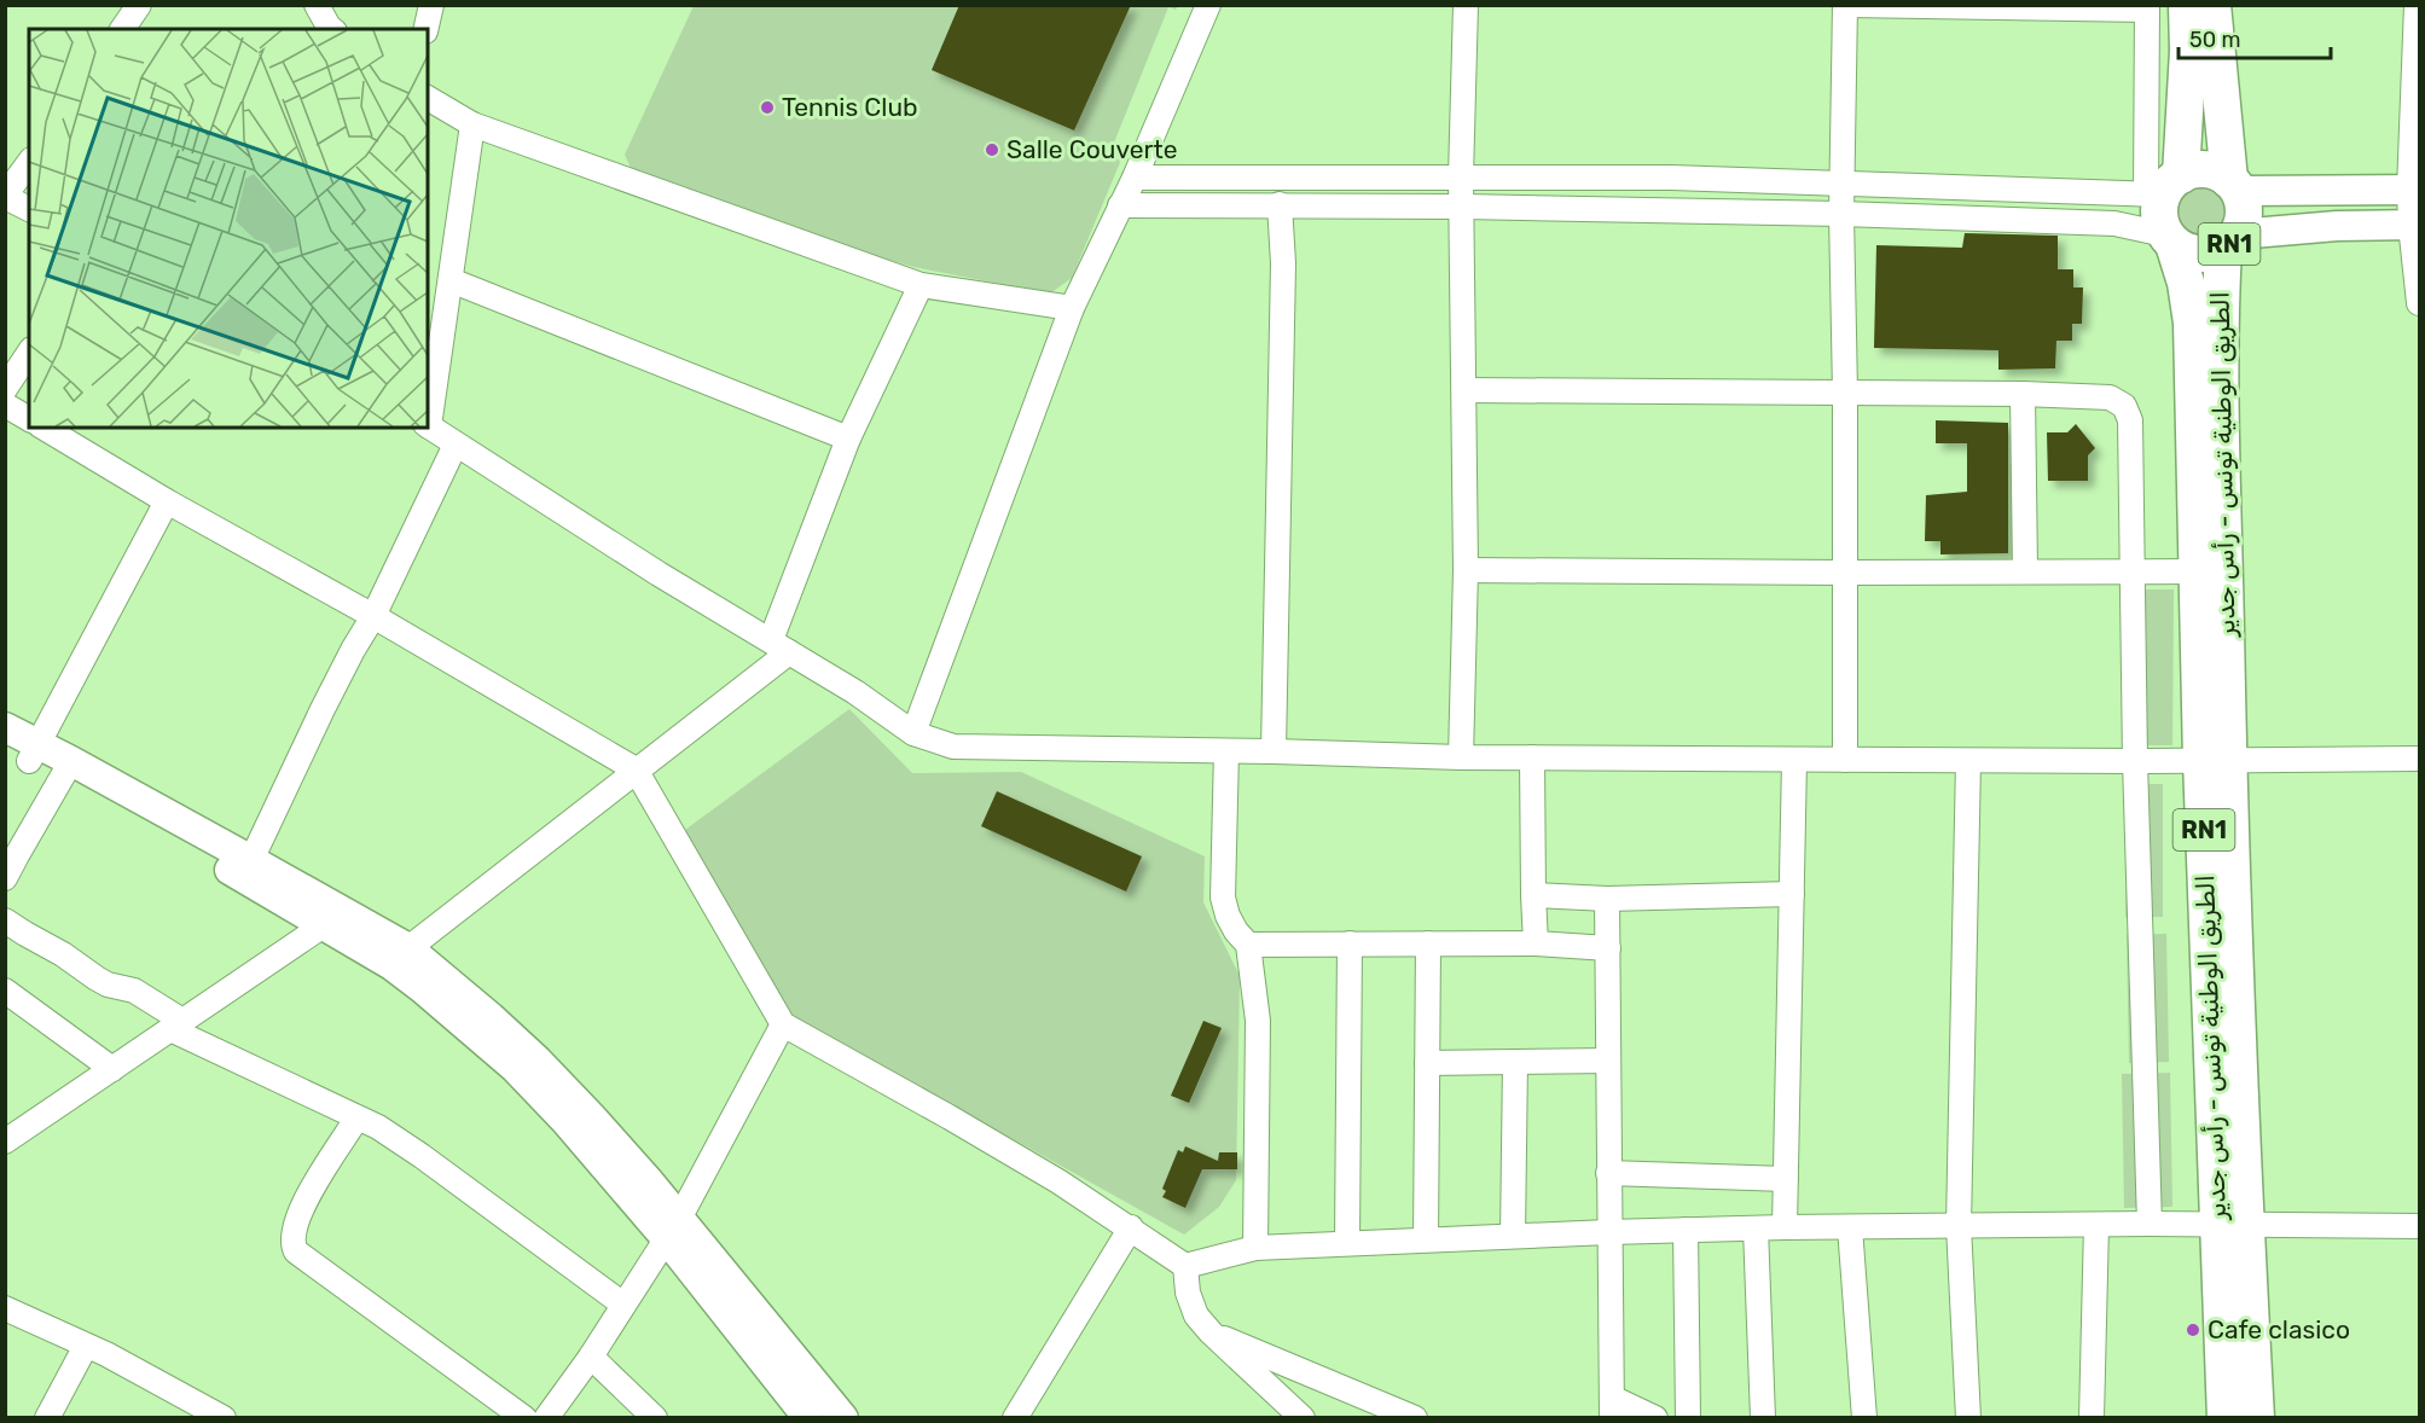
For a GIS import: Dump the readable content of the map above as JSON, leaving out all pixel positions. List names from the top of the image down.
{
  "streets": {
    "main road": ["RN1", "الطريق الوطنية تونس - رأس جدير"]
  },
  "crossings": [
    ["RN1", "الطريق الوطنية تونس - رأس جدير"]
  ],
  "places": ["Tennis Club", "Salle Couverte", "Cafe clasico"],
  "scale_bar": "50 m"
}
